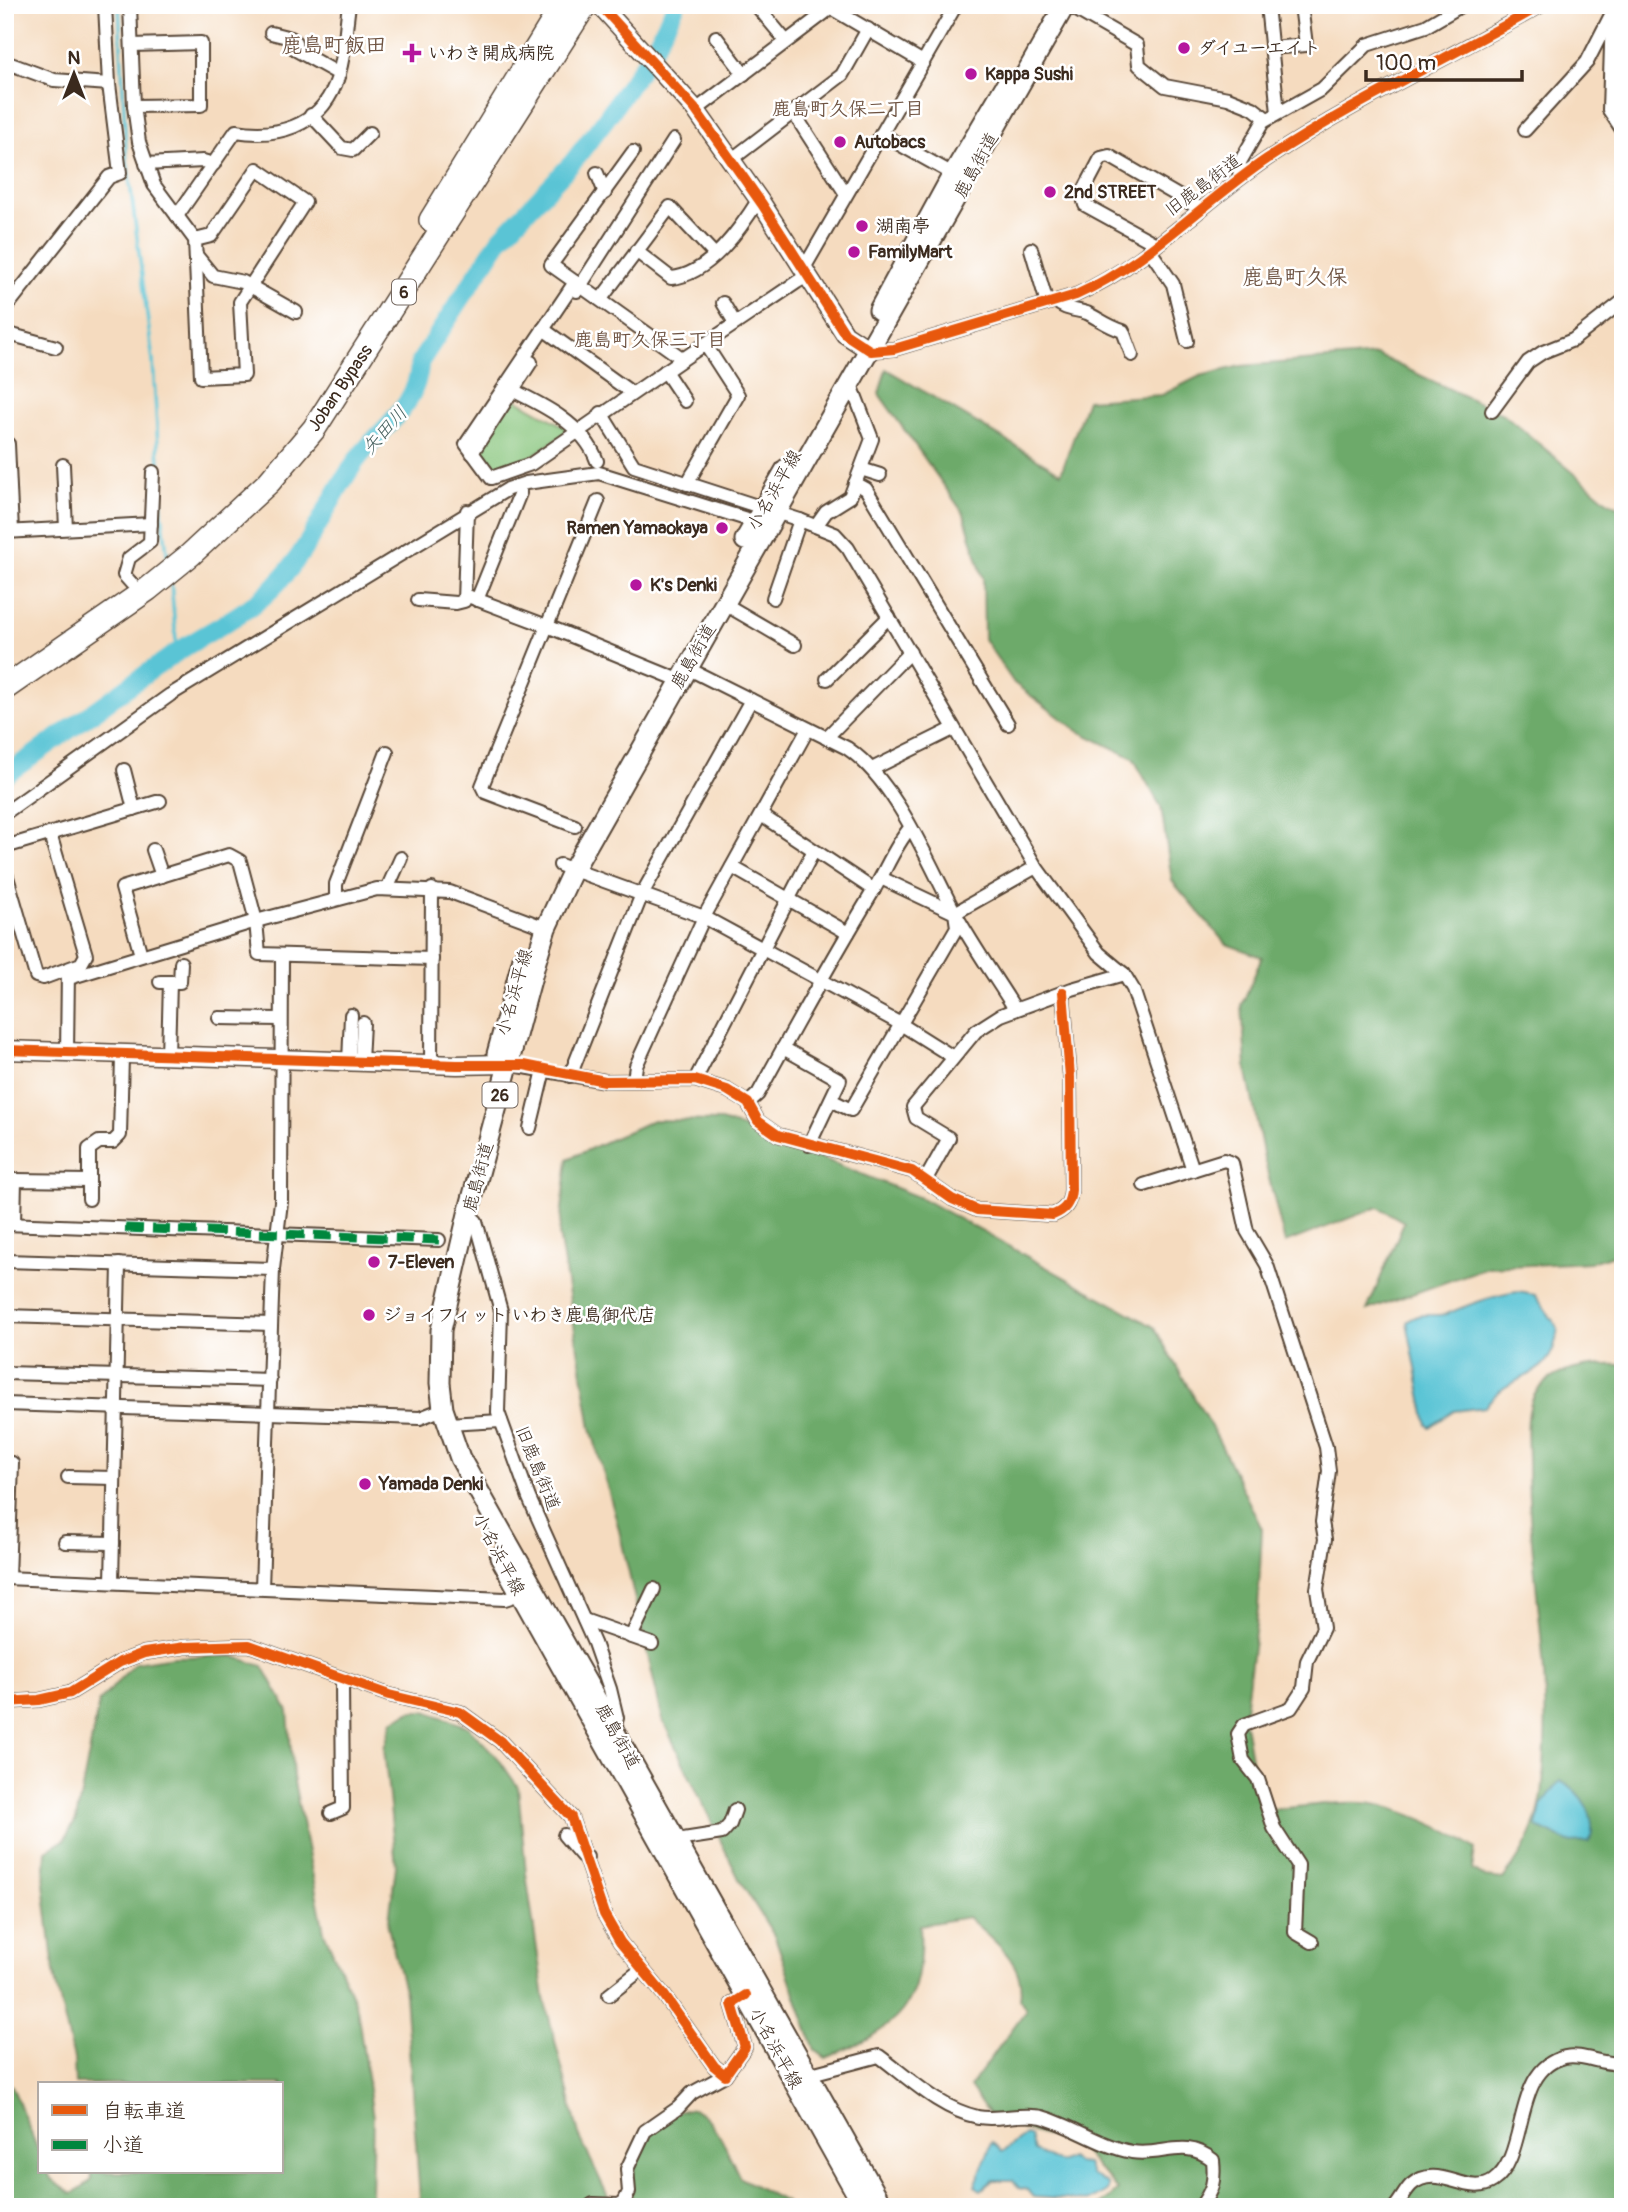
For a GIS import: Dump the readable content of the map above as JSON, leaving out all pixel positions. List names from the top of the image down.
{
  "streets": {
    "highway": ["6", "Joban Bypass"],
    "main road": ["鹿島街道", "小名浜平線", "26"],
    "street": ["旧鹿島街道"]
  },
  "crossings": [
    ["鹿島街道", "旧鹿島街道"],
    ["鹿島街道", "小名浜平線"],
    ["旧鹿島街道", "小名浜平線"]
  ],
  "districts": [
    "鹿島町飯田",
    "鹿島町久保二丁目",
    "鹿島町久保",
    "鹿島町久保三丁目"
  ],
  "water": ["矢田川"],
  "places": {
    "other": [
      "ダイユーエイト",
      "Kappa Sushi",
      "Autobacs",
      "2nd STREET",
      "湖南亭",
      "FamilyMart",
      "Ramen Yamaokaya",
      "K's Denki",
      "7-Eleven",
      "ジョイフィット いわき鹿島御代店",
      "Yamada Denki"
    ],
    "health": ["いわき開成病院"]
  },
  "legend": ["自転車道", "小道"],
  "scale_bar": "100 m",
  "north": "top"
}
